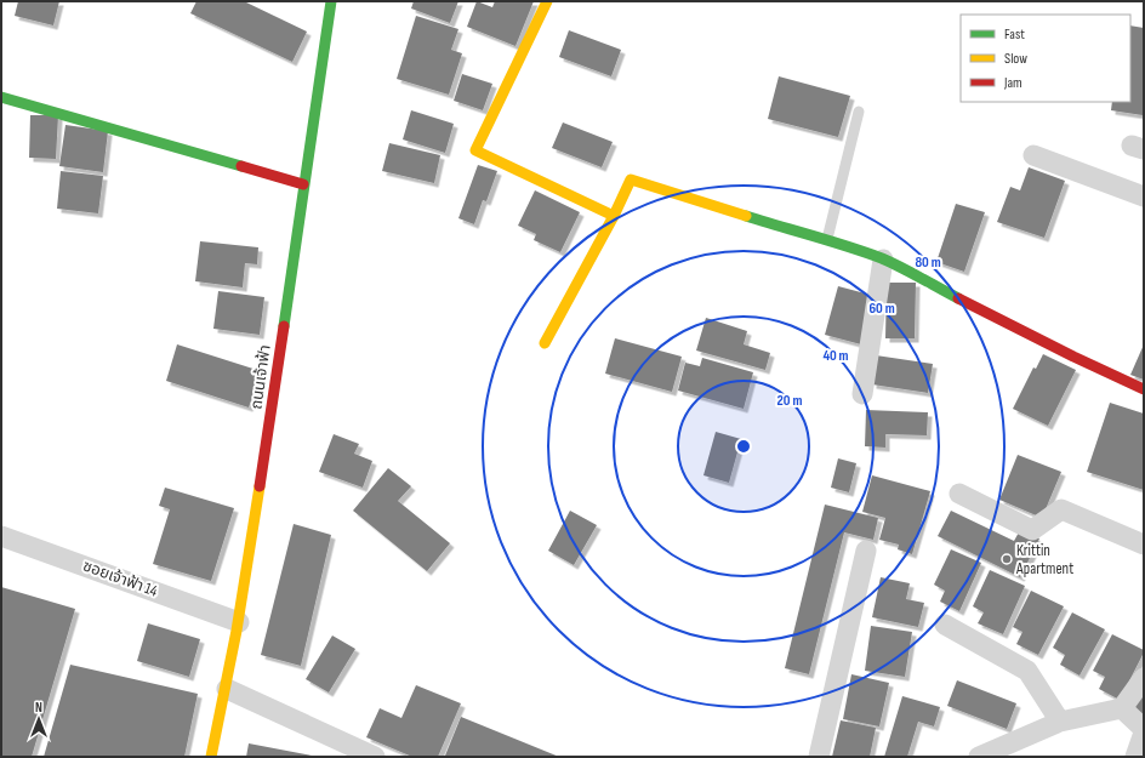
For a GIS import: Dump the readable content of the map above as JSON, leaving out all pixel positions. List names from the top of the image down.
{
  "streets": {
    "street": ["ถนนเจ้าฟ้า", "ซอยเจ้าฟ้า 14"]
  },
  "crossings": [
    ["ถนนเจ้าฟ้า", "ซอยเจ้าฟ้า 14"]
  ],
  "places": ["Krittin Apartment"],
  "legend": ["Fast", "Slow", "Jam"],
  "north": "top",
  "rings": [
    "80 m",
    "60 m",
    "40 m",
    "20 m"
  ]
}
